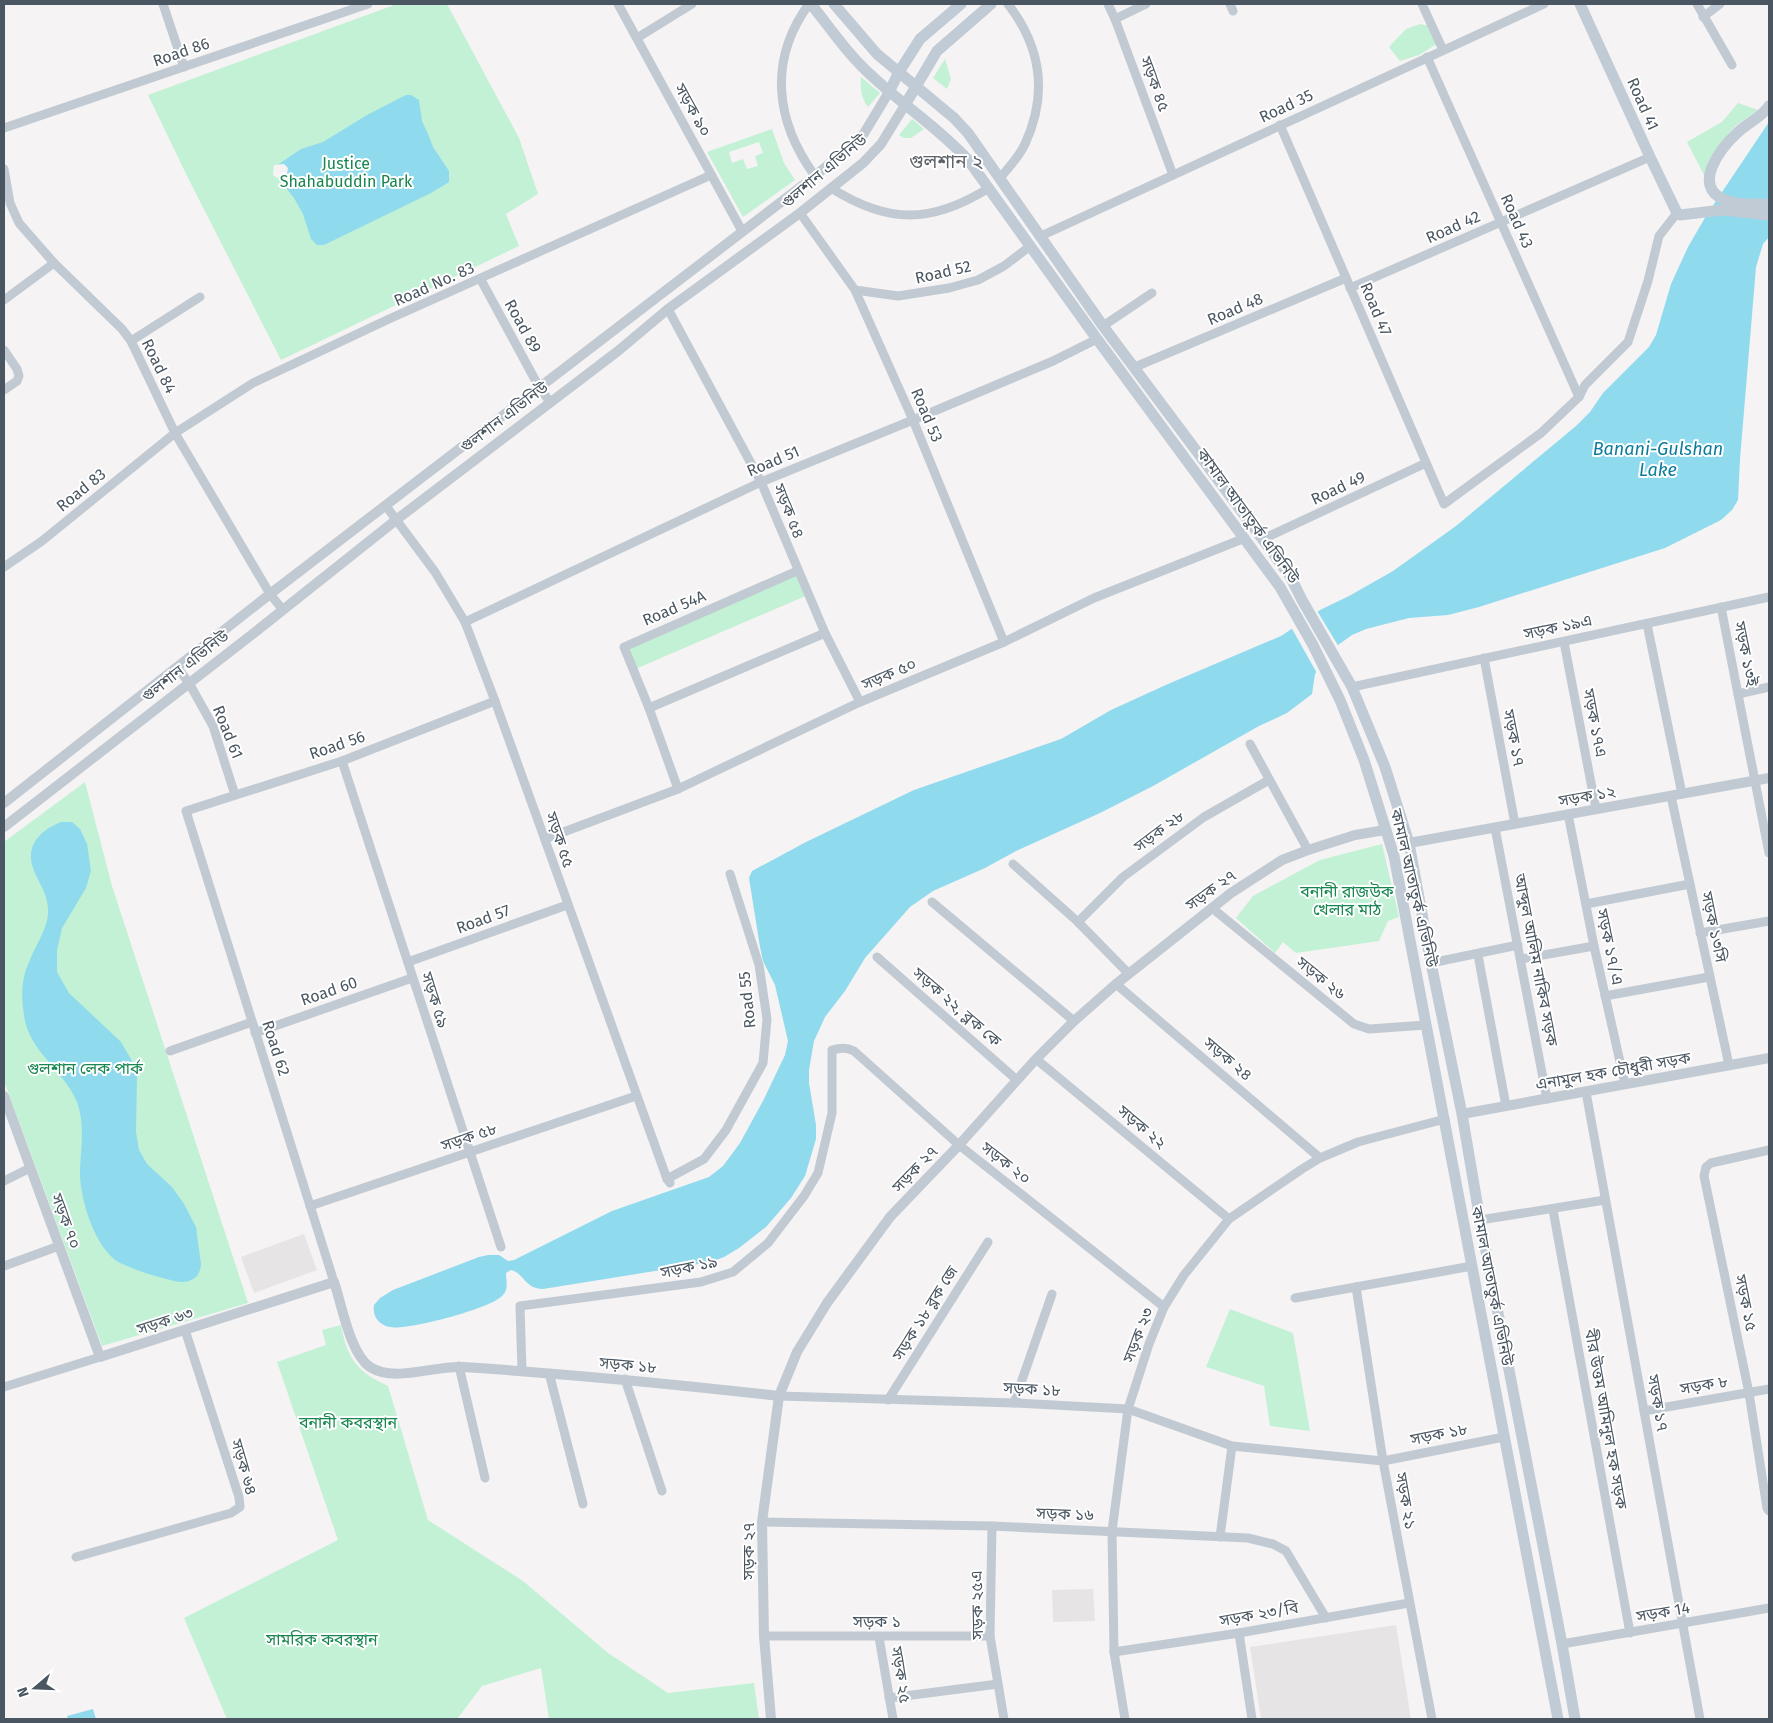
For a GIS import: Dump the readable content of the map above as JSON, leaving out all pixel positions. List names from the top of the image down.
{
  "streets": {
    "main road": ["Road 41", "গুলশান এভিনিউ", "কামাল আতাতুর্ক এভিনিউ"],
    "street": [
      "Road 86",
      "সড়ক ৪৫",
      "Road 35",
      "সড়ক ৯০",
      "Road 43",
      "Road 42",
      "Road 52",
      "Road No. 83",
      "Road 48",
      "Road 47",
      "Road 89",
      "Road 84",
      "Road 53",
      "Road 51",
      "Road 49",
      "Road 83",
      "সড়ক ৫৪",
      "Road 54A",
      "সড়ক ১৯এ",
      "সড়ক ১৩ই",
      "সড়ক ৫০",
      "সড়ক ১৭এ",
      "Road 61",
      "সড়ক ১৭",
      "Road 56",
      "সড়ক ১২",
      "সড়ক ২৮",
      "সড়ক ৫৫",
      "সড়ক ২৭",
      "Road 57",
      "সড়ক ১৩সি",
      "সড়ক ১৭/এ",
      "আব্দুল আলিম নাকিব সড়ক",
      "সড়ক ২৬",
      "Road 60",
      "সড়ক ৫৯",
      "Road 55",
      "সড়ক ২২, ব্লক কে",
      "Road 62",
      "সড়ক ২৪",
      "এনামুল হক চৌধুরী সড়ক",
      "সড়ক ২২",
      "সড়ক ৫৮",
      "সড়ক ২০",
      "সড়ক ৭০",
      "সড়ক ১৯",
      "সড়ক ১৫",
      "সড়ক ১৮ ব্লক জে",
      "সড়ক ৬৩",
      "সড়ক ২৩",
      "সড়ক ১৮",
      "সড়ক ৮",
      "বীর উত্তম আমিনুল হক সড়ক",
      "সড়ক ৬৪",
      "সড়ক ২১",
      "সড়ক ১৬",
      "সড়ক ২৫এ",
      "সড়ক 14",
      "সড়ক ২৩/বি",
      "সড়ক ১",
      "সড়ক ২৫"
    ]
  },
  "crossings": [
    ["সড়ক ৪৫", "Road 35"],
    ["Road 41", "Road 42"],
    ["Road 35", "Road 43"],
    ["Road 35", "Road 47"],
    ["Road 35", "কামাল আতাতুর্ক এভিনিউ"],
    ["সড়ক ৯০", "গুলশান এভিনিউ"],
    ["সড়ক ৯০", "Road No. 83"],
    ["গুলশান এভিনিউ", "Road 89"],
    ["গুলশান এভিনিউ", "Road 84"],
    ["গুলশান এভিনিউ", "Road 53"],
    ["গুলশান এভিনিউ", "সড়ক ৫৪"],
    ["গুলশান এভিনিউ", "কামাল আতাতুর্ক এভিনিউ"],
    ["গুলশান এভিনিউ", "Road 61"],
    ["গুলশান এভিনিউ", "সড়ক ৫৫"],
    ["Road 43", "Road 42"],
    ["Road 43", "Road 47"],
    ["Road 42", "Road 47"],
    ["Road 52", "Road 53"],
    ["Road 52", "কামাল আতাতুর্ক এভিনিউ"],
    ["Road No. 83", "Road 89"],
    ["Road No. 83", "Road 84"],
    ["Road No. 83", "Road 83"],
    ["Road 48", "Road 47"],
    ["Road 48", "কামাল আতাতুর্ক এভিনিউ"],
    ["Road 47", "Road 49"],
    ["Road 84", "Road 83"],
    ["Road 53", "Road 51"],
    ["Road 53", "সড়ক ৫০"],
    ["Road 51", "সড়ক ৫৪"],
    ["Road 51", "কামাল আতাতুর্ক এভিনিউ"],
    ["Road 51", "সড়ক ৫৫"],
    ["Road 49", "কামাল আতাতুর্ক এভিনিউ"],
    ["সড়ক ৫৪", "Road 54A"],
    ["সড়ক ৫৪", "সড়ক ৫০"],
    ["কামাল আতাতুর্ক এভিনিউ", "সড়ক ১৯এ"],
    ["কামাল আতাতুর্ক এভিনিউ", "সড়ক ৫০"],
    ["কামাল আতাতুর্ক এভিনিউ", "সড়ক ১২"],
    ["কামাল আতাতুর্ক এভিনিউ", "সড়ক ২৭"],
    ["কামাল আতাতুর্ক এভিনিউ", "সড়ক ২৬"],
    ["কামাল আতাতুর্ক এভিনিউ", "এনামুল হক চৌধুরী সড়ক"],
    ["কামাল আতাতুর্ক এভিনিউ", "সড়ক ২৩"],
    ["কামাল আতাতুর্ক এভিনিউ", "সড়ক ১৮"],
    ["কামাল আতাতুর্ক এভিনিউ", "সড়ক 14"],
    ["Road 54A", "সড়ক ৫০"],
    ["সড়ক ১৯এ", "সড়ক ১৩ই"],
    ["সড়ক ১৯এ", "সড়ক ১৭এ"],
    ["সড়ক ১৯এ", "সড়ক ১৭"],
    ["সড়ক ১৩ই", "সড়ক ১২"],
    ["সড়ক ৫০", "সড়ক ৫৫"],
    ["সড়ক ১৭এ", "সড়ক ১২"],
    ["Road 61", "Road 56"],
    ["সড়ক ১৭", "সড়ক ১২"],
    ["সড়ক ১৭", "এনামুল হক চৌধুরী সড়ক"],
    ["সড়ক ১৭", "সড়ক ৮"],
    ["সড়ক ১৭", "সড়ক 14"],
    ["Road 56", "সড়ক ৫৫"],
    ["Road 56", "সড়ক ৫৯"],
    ["Road 56", "Road 62"],
    ["সড়ক ১২", "সড়ক ১৩সি"],
    ["সড়ক ১২", "সড়ক ১৭/এ"],
    ["সড়ক ১২", "আব্দুল আলিম নাকিব সড়ক"],
    ["সড়ক ৫৫", "Road 57"],
    ["সড়ক ৫৫", "Road 55"],
    ["সড়ক ৫৫", "সড়ক ৫৮"],
    ["সড়ক ২৭", "সড়ক ২৬"],
    ["সড়ক ২৭", "সড়ক ২২, ব্লক কে"],
    ["সড়ক ২৭", "সড়ক ২৪"],
    ["সড়ক ২৭", "সড়ক ২২"],
    ["সড়ক ২৭", "সড়ক ২০"],
    ["সড়ক ২৭", "সড়ক ১৮"],
    ["সড়ক ২৭", "সড়ক ১৬"],
    ["সড়ক ২৭", "সড়ক ১"],
    ["Road 57", "সড়ক ৫৯"],
    ["সড়ক ১৩সি", "এনামুল হক চৌধুরী সড়ক"],
    ["সড়ক ১৭/এ", "এনামুল হক চৌধুরী সড়ক"],
    ["আব্দুল আলিম নাকিব সড়ক", "এনামুল হক চৌধুরী সড়ক"],
    ["Road 60", "সড়ক ৫৯"],
    ["Road 60", "Road 62"],
    ["সড়ক ৫৯", "সড়ক ৫৮"],
    ["Road 62", "সড়ক ৫৮"],
    ["Road 62", "সড়ক ৬৩"],
    ["Road 62", "সড়ক ১৮"],
    ["সড়ক ২৪", "সড়ক ২৩"],
    ["সড়ক ২২", "সড়ক ২৩"],
    ["সড়ক ২০", "সড়ক ১৯"],
    ["সড়ক ২০", "সড়ক ২৩"],
    ["সড়ক ৭০", "সড়ক ৬৩"],
    ["সড়ক ১৯", "সড়ক ১৮"],
    ["সড়ক ১৫", "সড়ক ৮"],
    ["সড়ক ১৮ ব্লক জে", "সড়ক ১৮"],
    ["সড়ক ৬৩", "সড়ক ৬৪"],
    ["সড়ক ২৩", "সড়ক ১৮"],
    ["সড়ক ২৩", "সড়ক ১৬"],
    ["সড়ক ২৩", "সড়ক ২৩/বি"],
    ["সড়ক ১৮", "সড়ক ২১"],
    ["বীর উত্তম আমিনুল হক সড়ক", "সড়ক 14"],
    ["সড়ক ২১", "সড়ক ২৩/বি"],
    ["সড়ক ১৬", "সড়ক ২৫এ"],
    ["সড়ক ১৬", "সড়ক ২৩/বি"],
    ["সড়ক ২৫এ", "সড়ক ১"],
    ["সড়ক ১", "সড়ক ২৫"]
  ],
  "districts": ["গুলশান ২"],
  "water": ["Banani-Gulshan Lake"],
  "parks": [
    "Justice Shahabuddin Park",
    "বনানী রাজউক খেলার মাঠ",
    "গুলশান লেক পার্ক",
    "বনানী কবরস্থান",
    "সামরিক কবরস্থান"
  ],
  "north": "left"
}
